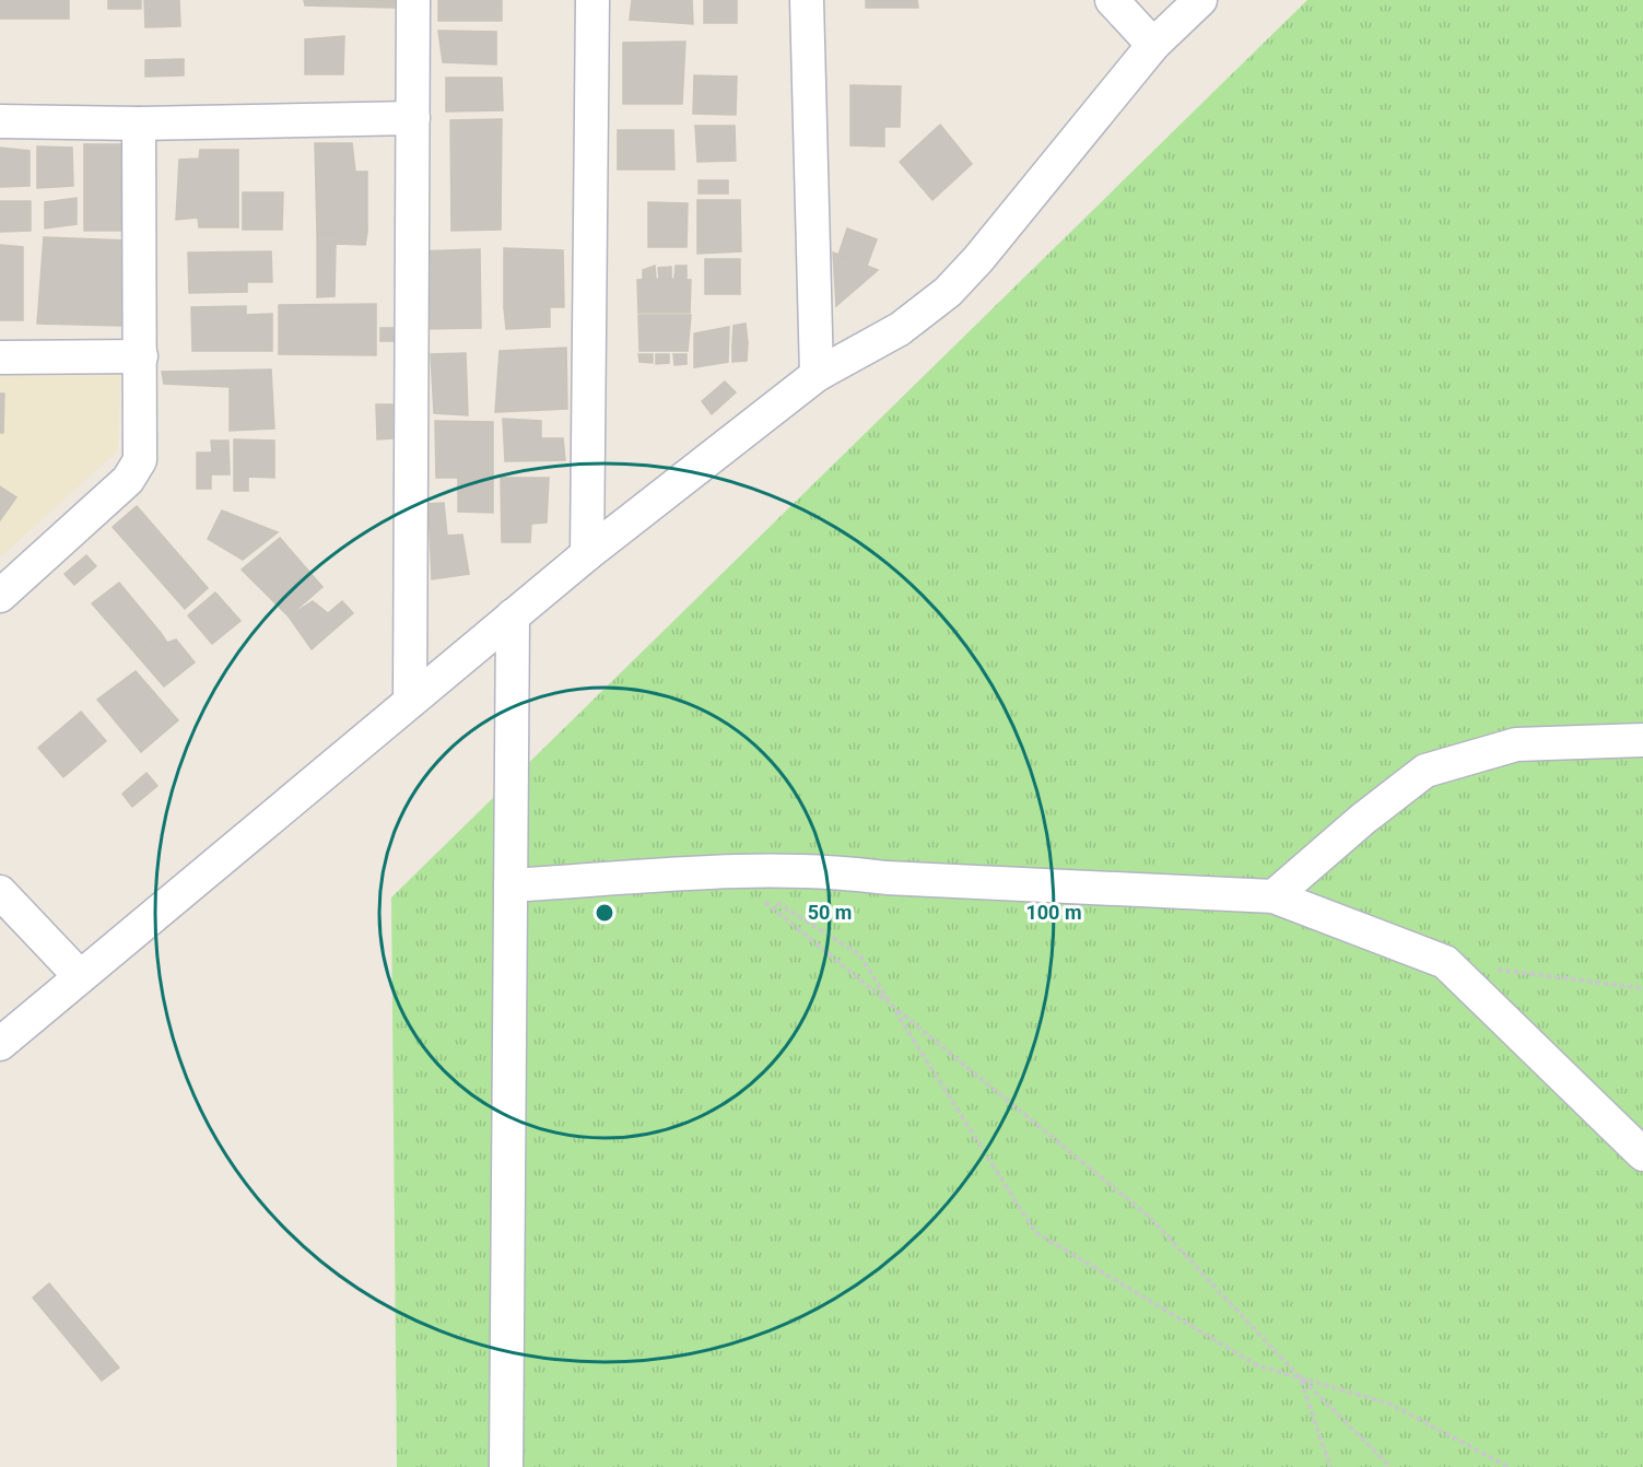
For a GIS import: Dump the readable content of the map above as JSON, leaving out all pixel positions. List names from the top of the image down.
{
  "rings": ["50 m", "100 m"]
}
